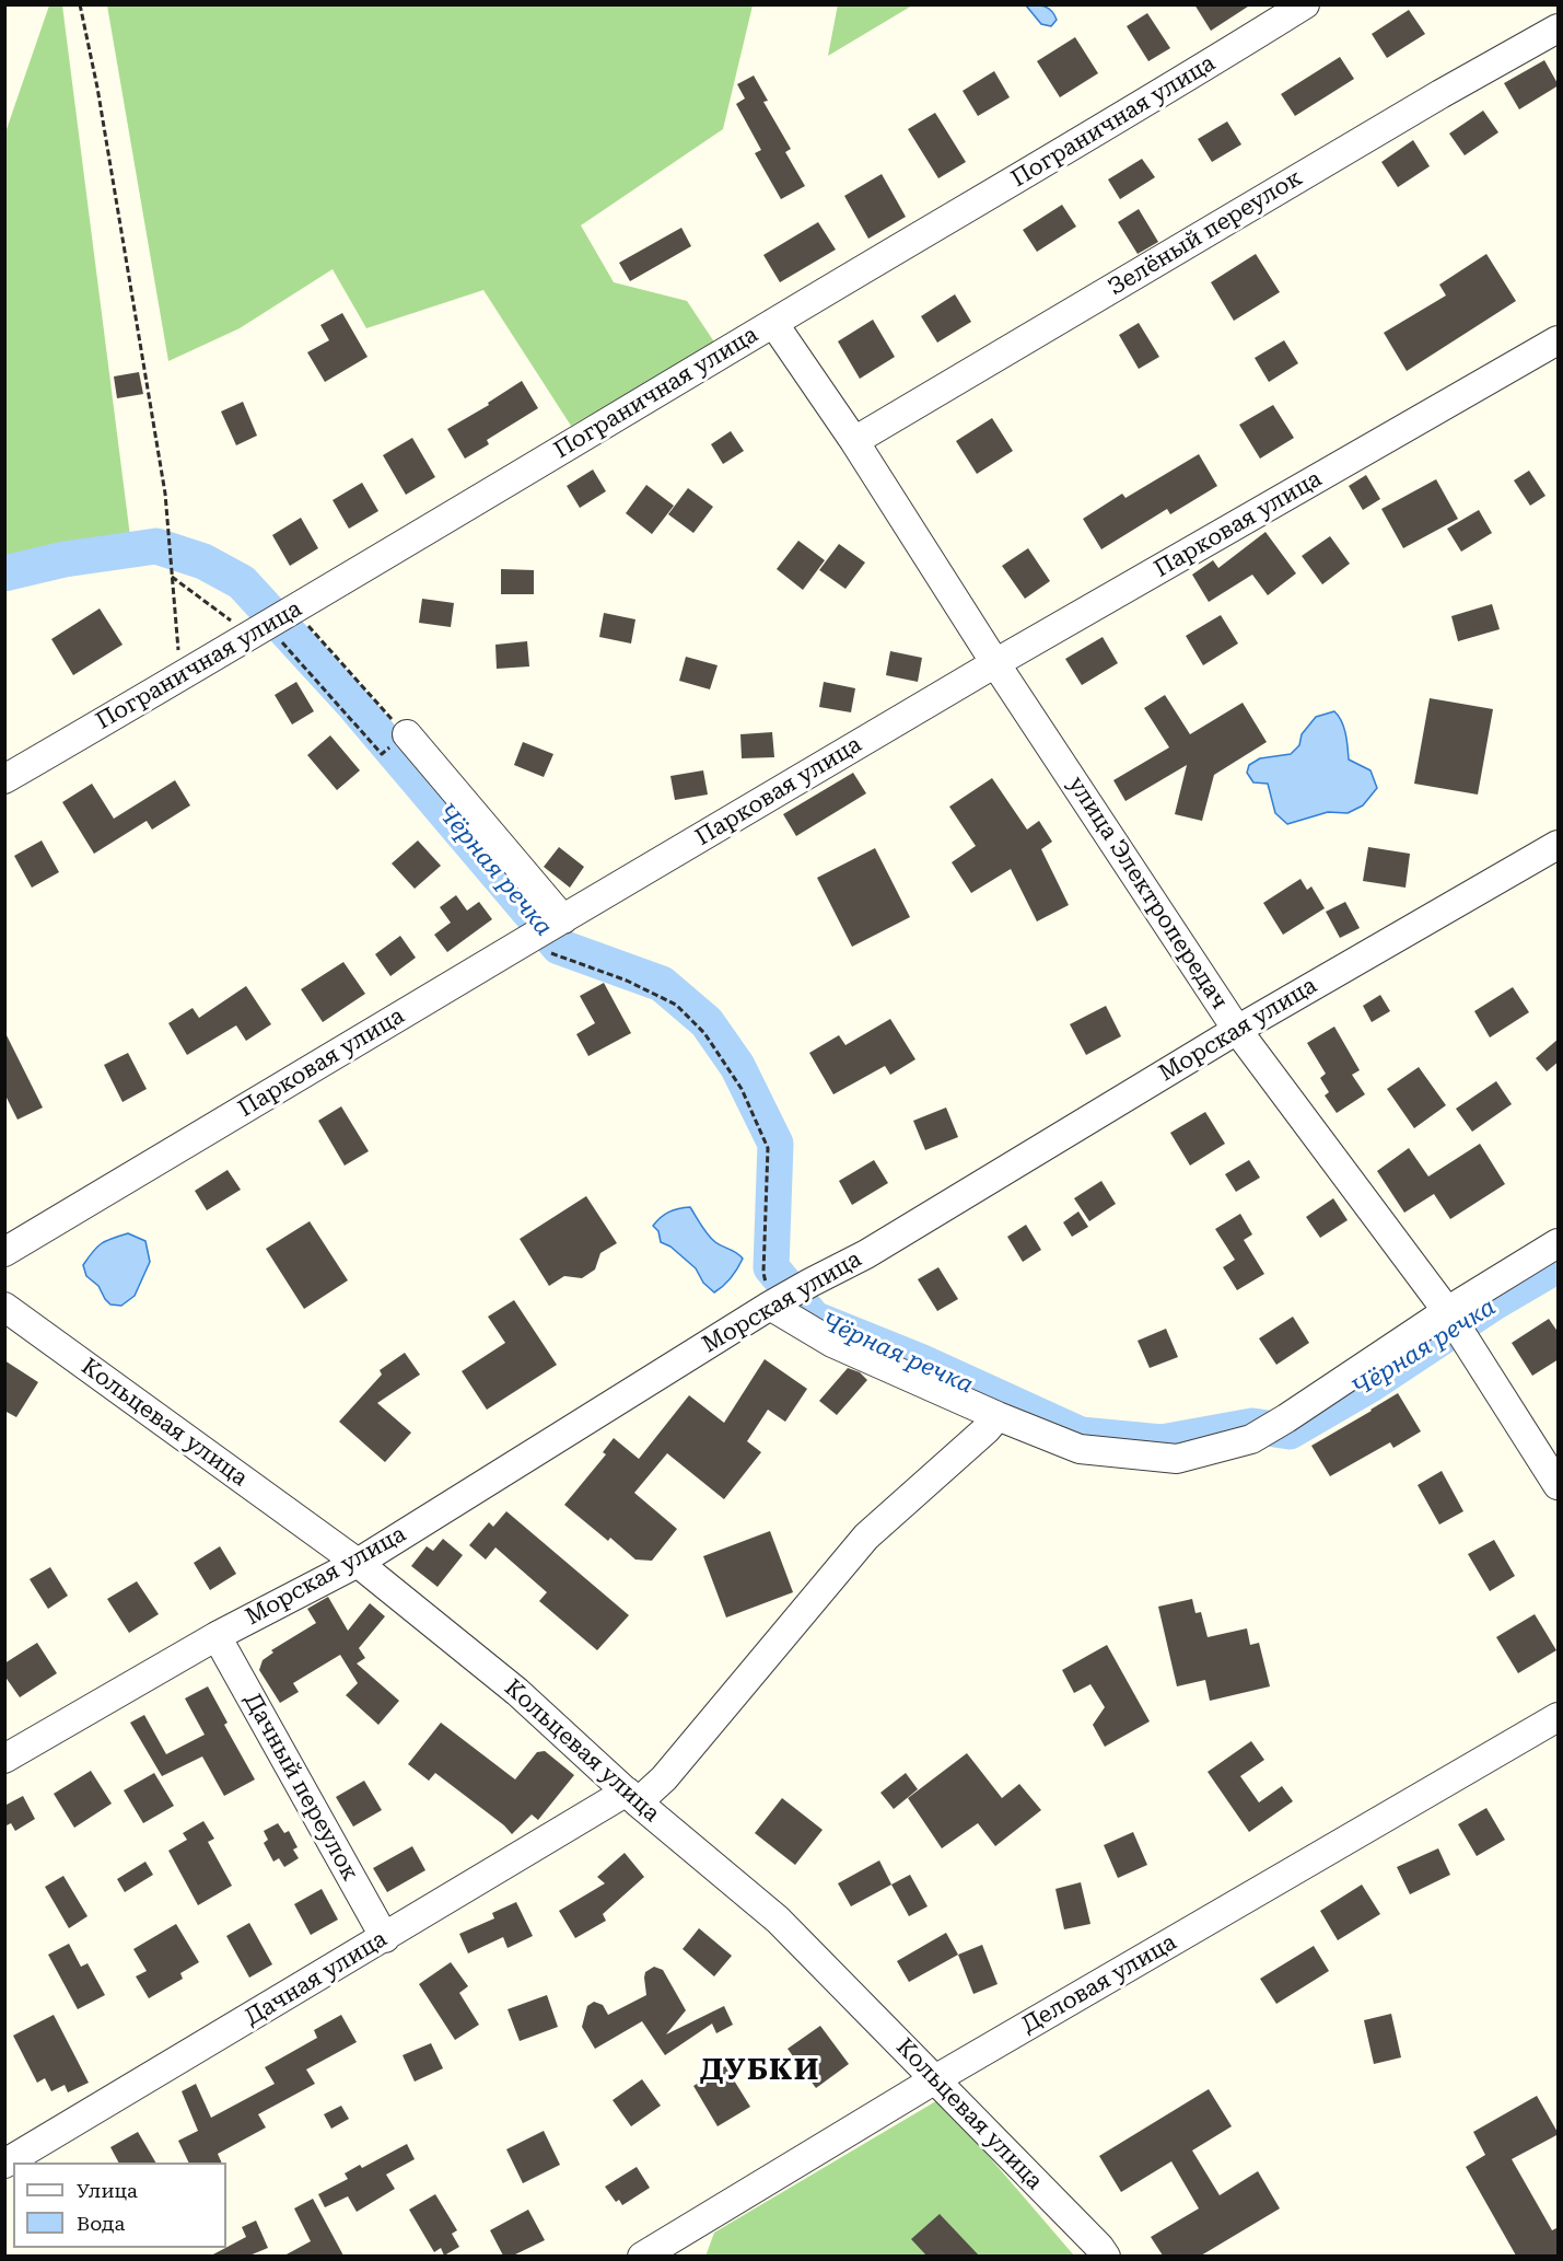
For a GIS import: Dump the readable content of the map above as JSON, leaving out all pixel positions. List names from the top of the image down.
{
  "streets": {
    "street": [
      "Пограничная улица",
      "Зелёный переулок",
      "Парковая улица",
      "улица Электропередач",
      "Морская улица",
      "Кольцевая улица",
      "Дачный переулок",
      "Дачная улица",
      "Деловая улица"
    ]
  },
  "crossings": [
    ["Пограничная улица", "улица Электропередач"],
    ["Зелёный переулок", "улица Электропередач"],
    ["Парковая улица", "улица Электропередач"],
    ["улица Электропередач", "Морская улица"],
    ["Морская улица", "Кольцевая улица"],
    ["Морская улица", "Дачный переулок"],
    ["Кольцевая улица", "Дачная улица"],
    ["Кольцевая улица", "Деловая улица"],
    ["Дачный переулок", "Дачная улица"]
  ],
  "districts": ["ДУБКИ"],
  "water": ["Чёрная речка"],
  "legend": ["Улица", "Вода"]
}
